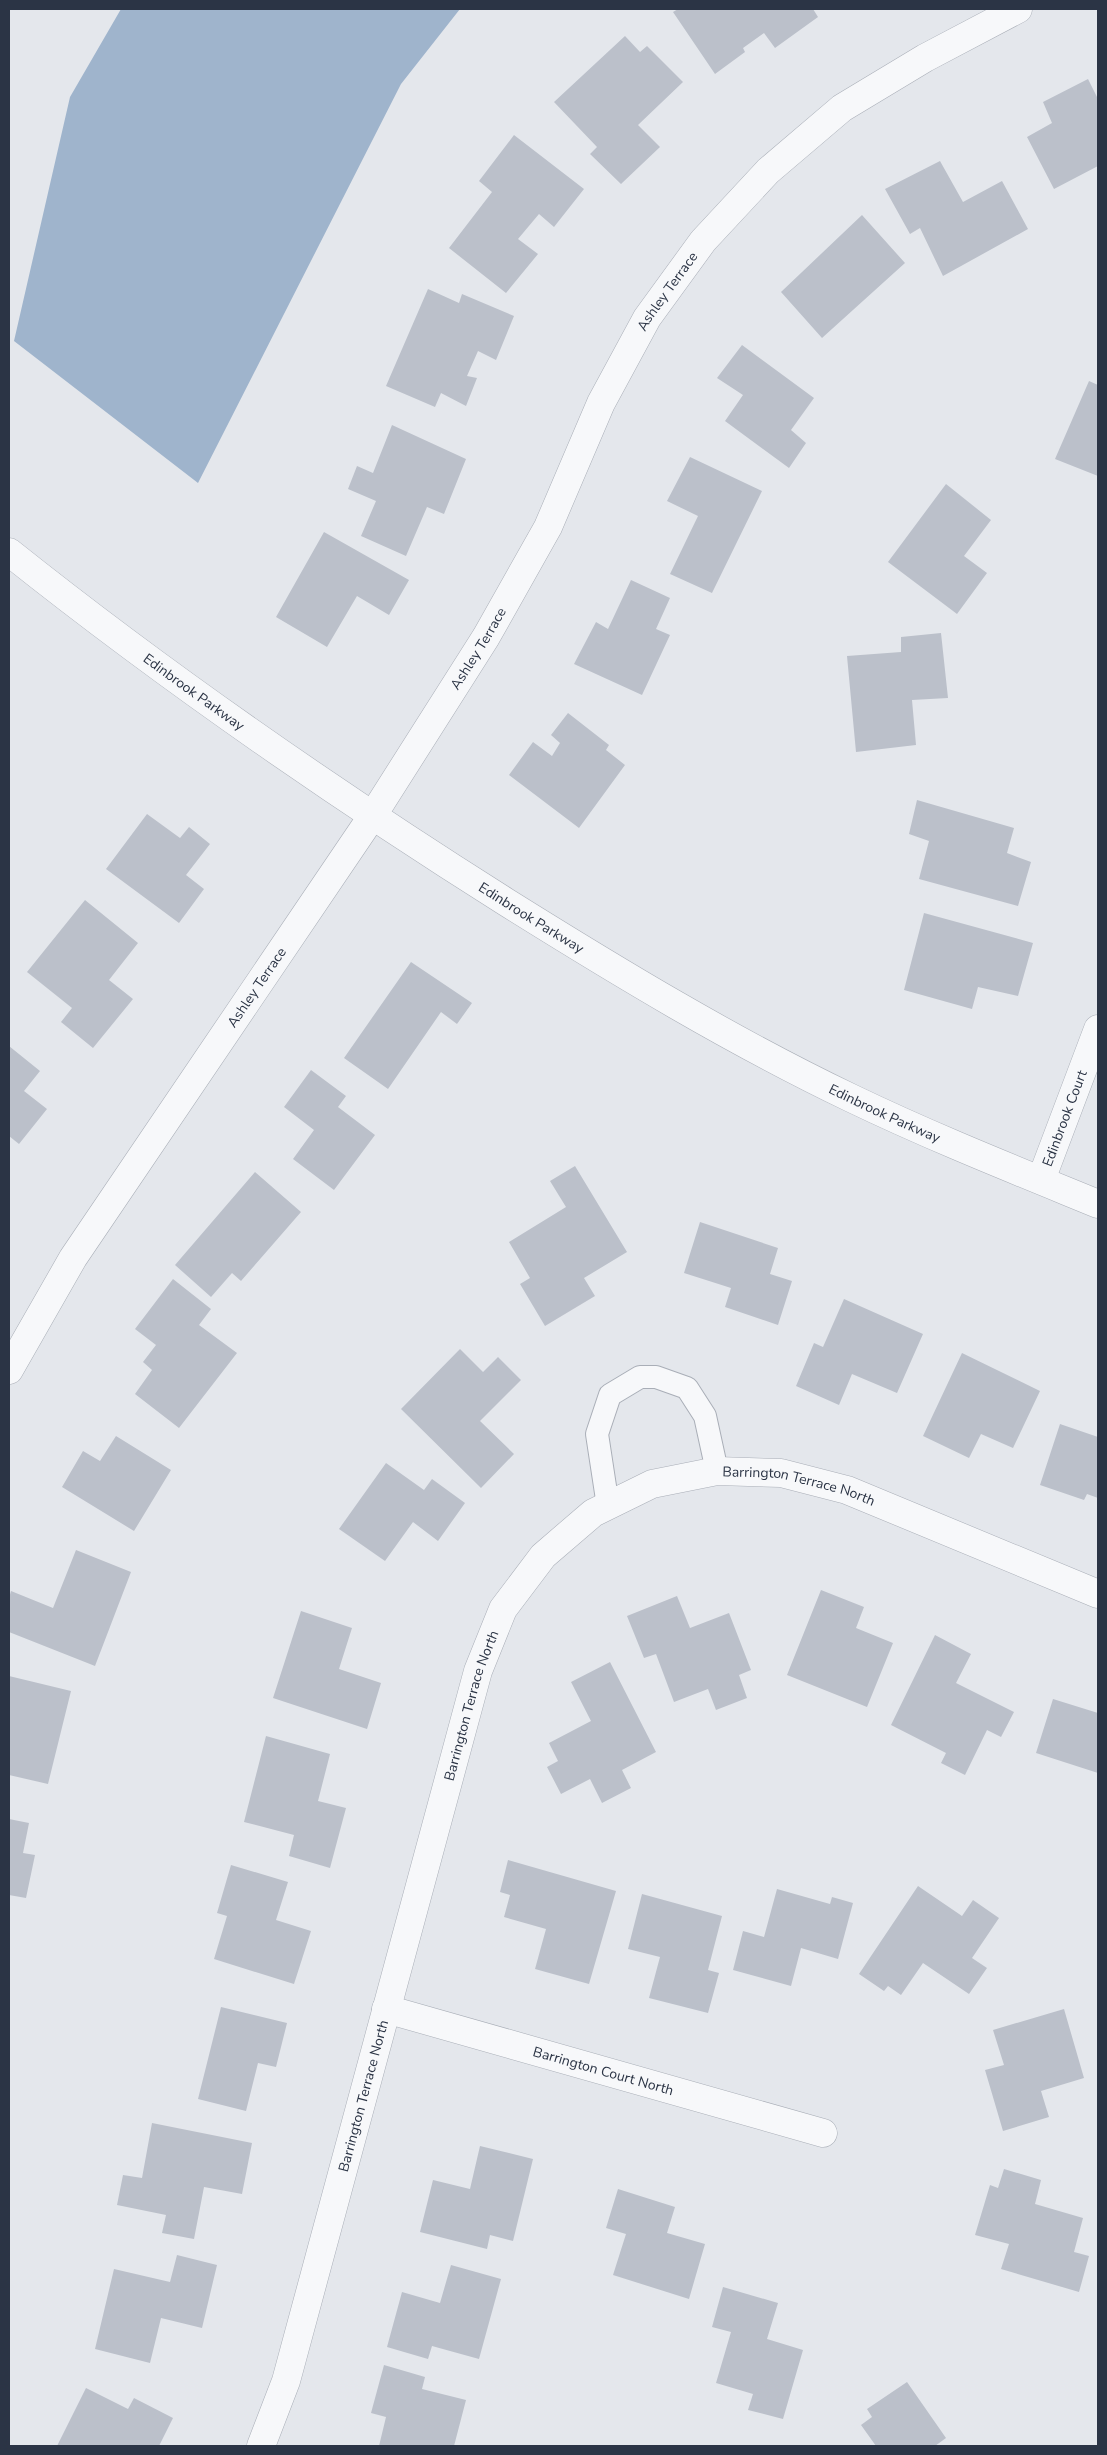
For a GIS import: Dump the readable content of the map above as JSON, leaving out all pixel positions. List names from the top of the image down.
{
  "streets": {
    "street": [
      "Ashley Terrace",
      "Edinbrook Parkway",
      "Edinbrook Court",
      "Barrington Terrace North",
      "Barrington Court North"
    ]
  },
  "crossings": [
    ["Ashley Terrace", "Edinbrook Parkway"],
    ["Edinbrook Parkway", "Edinbrook Court"],
    ["Barrington Terrace North", "Barrington Court North"]
  ]
}
